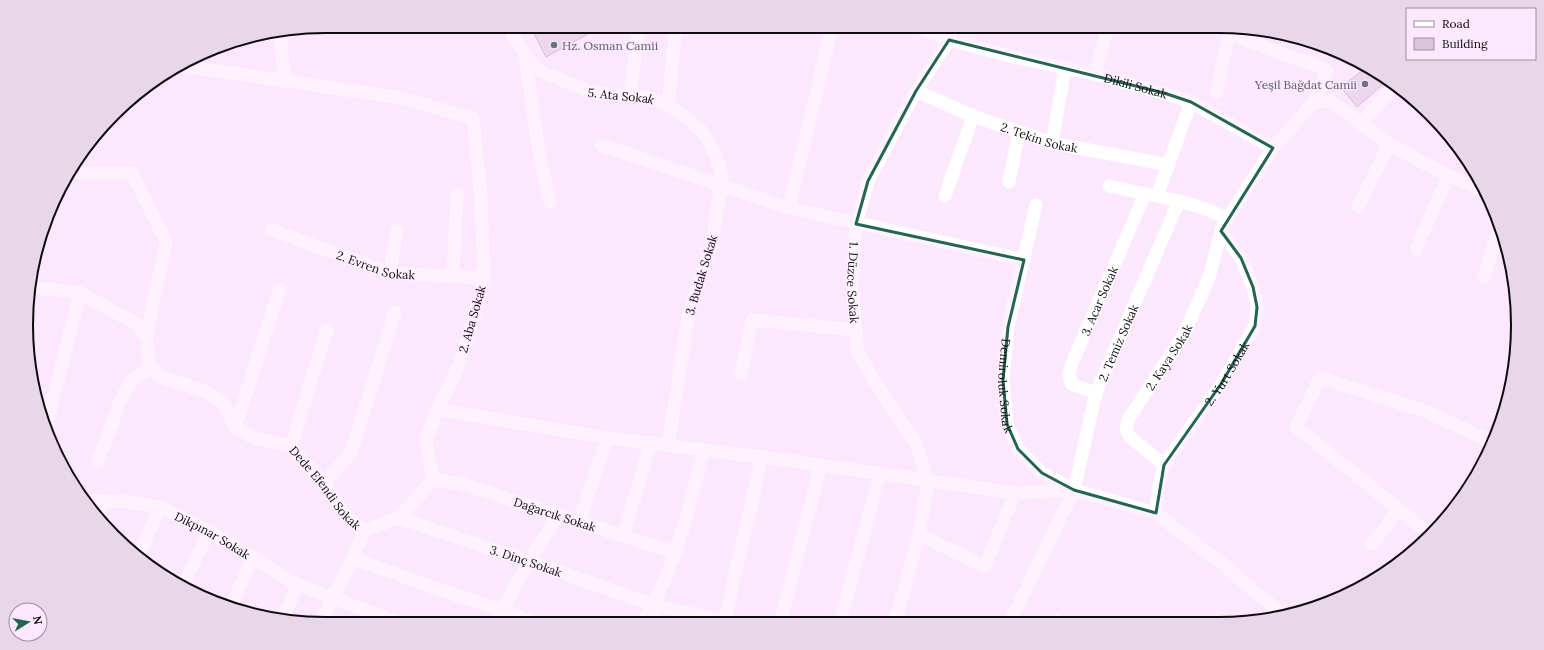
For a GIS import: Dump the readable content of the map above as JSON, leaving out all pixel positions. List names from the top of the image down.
{
  "streets": {
    "street": [
      "Dikili Sokak",
      "5. Ata Sokak",
      "2. Tekin Sokak",
      "2. Evren Sokak",
      "3. Budak Sokak",
      "1. Düzce Sokak",
      "3. Acar Sokak",
      "2. Aba Sokak",
      "2. Temiz Sokak",
      "2. Kaya Sokak",
      "2. Yurt Sokak",
      "Demiroluk Sokak",
      "Dede Efendi Sokak",
      "Dağarcık Sokak",
      "Dikpınar Sokak",
      "3. Dinç Sokak"
    ]
  },
  "crossings": [
    ["Dikili Sokak", "1. Düzce Sokak"],
    ["Dikili Sokak", "2. Kaya Sokak"],
    ["5. Ata Sokak", "3. Budak Sokak"],
    ["2. Tekin Sokak", "1. Düzce Sokak"],
    ["2. Evren Sokak", "2. Aba Sokak"],
    ["3. Acar Sokak", "2. Temiz Sokak"],
    ["2. Aba Sokak", "Dede Efendi Sokak"],
    ["2. Aba Sokak", "Dağarcık Sokak"],
    ["2. Temiz Sokak", "Demiroluk Sokak"],
    ["2. Kaya Sokak", "2. Yurt Sokak"],
    ["Dede Efendi Sokak", "Dağarcık Sokak"],
    ["Dede Efendi Sokak", "3. Dinç Sokak"]
  ],
  "places": ["Hz. Osman Camii", "Yeşil Bağdat Camii"],
  "legend": ["Road", "Building"],
  "north": "right"
}
